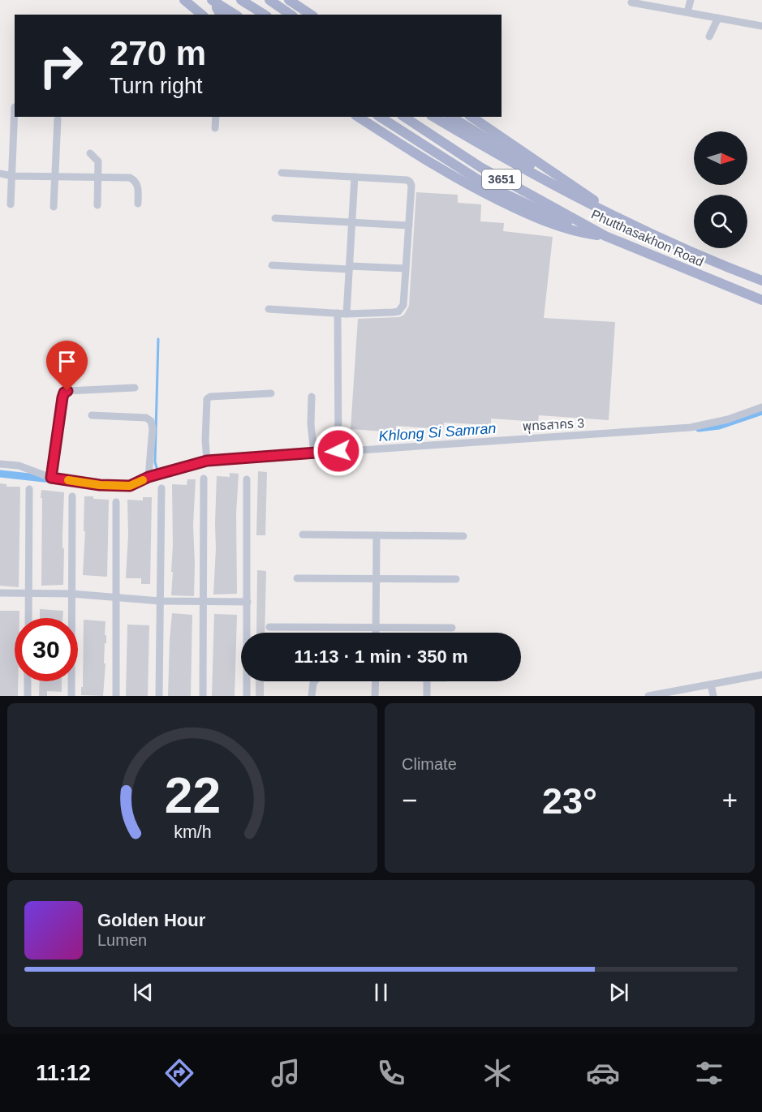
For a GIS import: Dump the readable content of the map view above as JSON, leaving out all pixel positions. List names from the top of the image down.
{
  "streets": {
    "main road": ["3651", "Phutthasakhon Road"],
    "street": ["พุทธสาคร 3"]
  },
  "water": ["Khlong Si Samran"],
  "north": "right",
  "page": {
    "turn": ["270 m", "Turn right"],
    "limit": "30",
    "trip": "11:13 · 1 min · 350 m",
    "tile": "Climate",
    "heat": ["−", "23°", "+"],
    "song": ["Golden Hour", "Lumen"],
    "tabs": "11:12",
    "gauge": ["22", "km/h"]
  }
}
